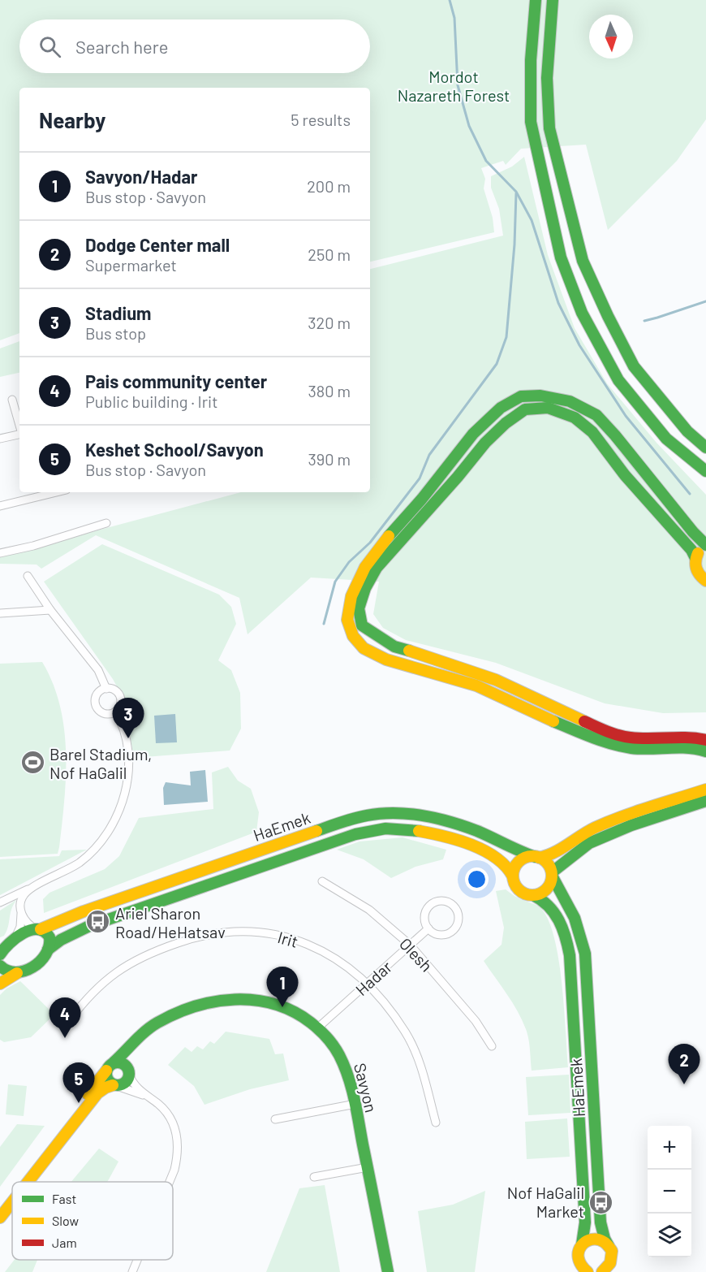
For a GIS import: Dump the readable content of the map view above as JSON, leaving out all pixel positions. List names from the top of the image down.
{
  "streets": {
    "main road": ["HaEmek", "Savyon"],
    "street": ["Irit", "Olesh", "Hadar"]
  },
  "crossings": [
    ["Irit", "Hadar"],
    ["Olesh", "Hadar"],
    ["Hadar", "Savyon"]
  ],
  "parks": ["Mordot Nazareth Forest"],
  "places": {
    "sports": ["Barel Stadium, Nof HaGalil"],
    "bus stop": ["Ariel Sharon Road/HeHatsav", "Nof HaGalil Market"]
  },
  "legend": ["Fast", "Slow", "Jam"],
  "north": "bottom",
  "page": {
    "search": "Search here",
    "heading": ["Nearby", "5 results"],
    "list": [
      {
        "mark": "1",
        "name": "Savyon/Hadar",
        "note": "Bus stop · Savyon",
        "value": "200 m"
      },
      {
        "mark": "2",
        "name": "Dodge Center mall",
        "note": "Supermarket",
        "value": "250 m"
      },
      {
        "mark": "3",
        "name": "Stadium",
        "note": "Bus stop",
        "value": "320 m"
      },
      {
        "mark": "4",
        "name": "Pais community center",
        "note": "Public building · Irit",
        "value": "380 m"
      },
      {
        "mark": "5",
        "name": "Keshet School/Savyon",
        "note": "Bus stop · Savyon",
        "value": "390 m"
      }
    ],
    "pins": [
      "3",
      "1",
      "4",
      "2",
      "5"
    ],
    "map_buttons": ["+", "−"]
  }
}
